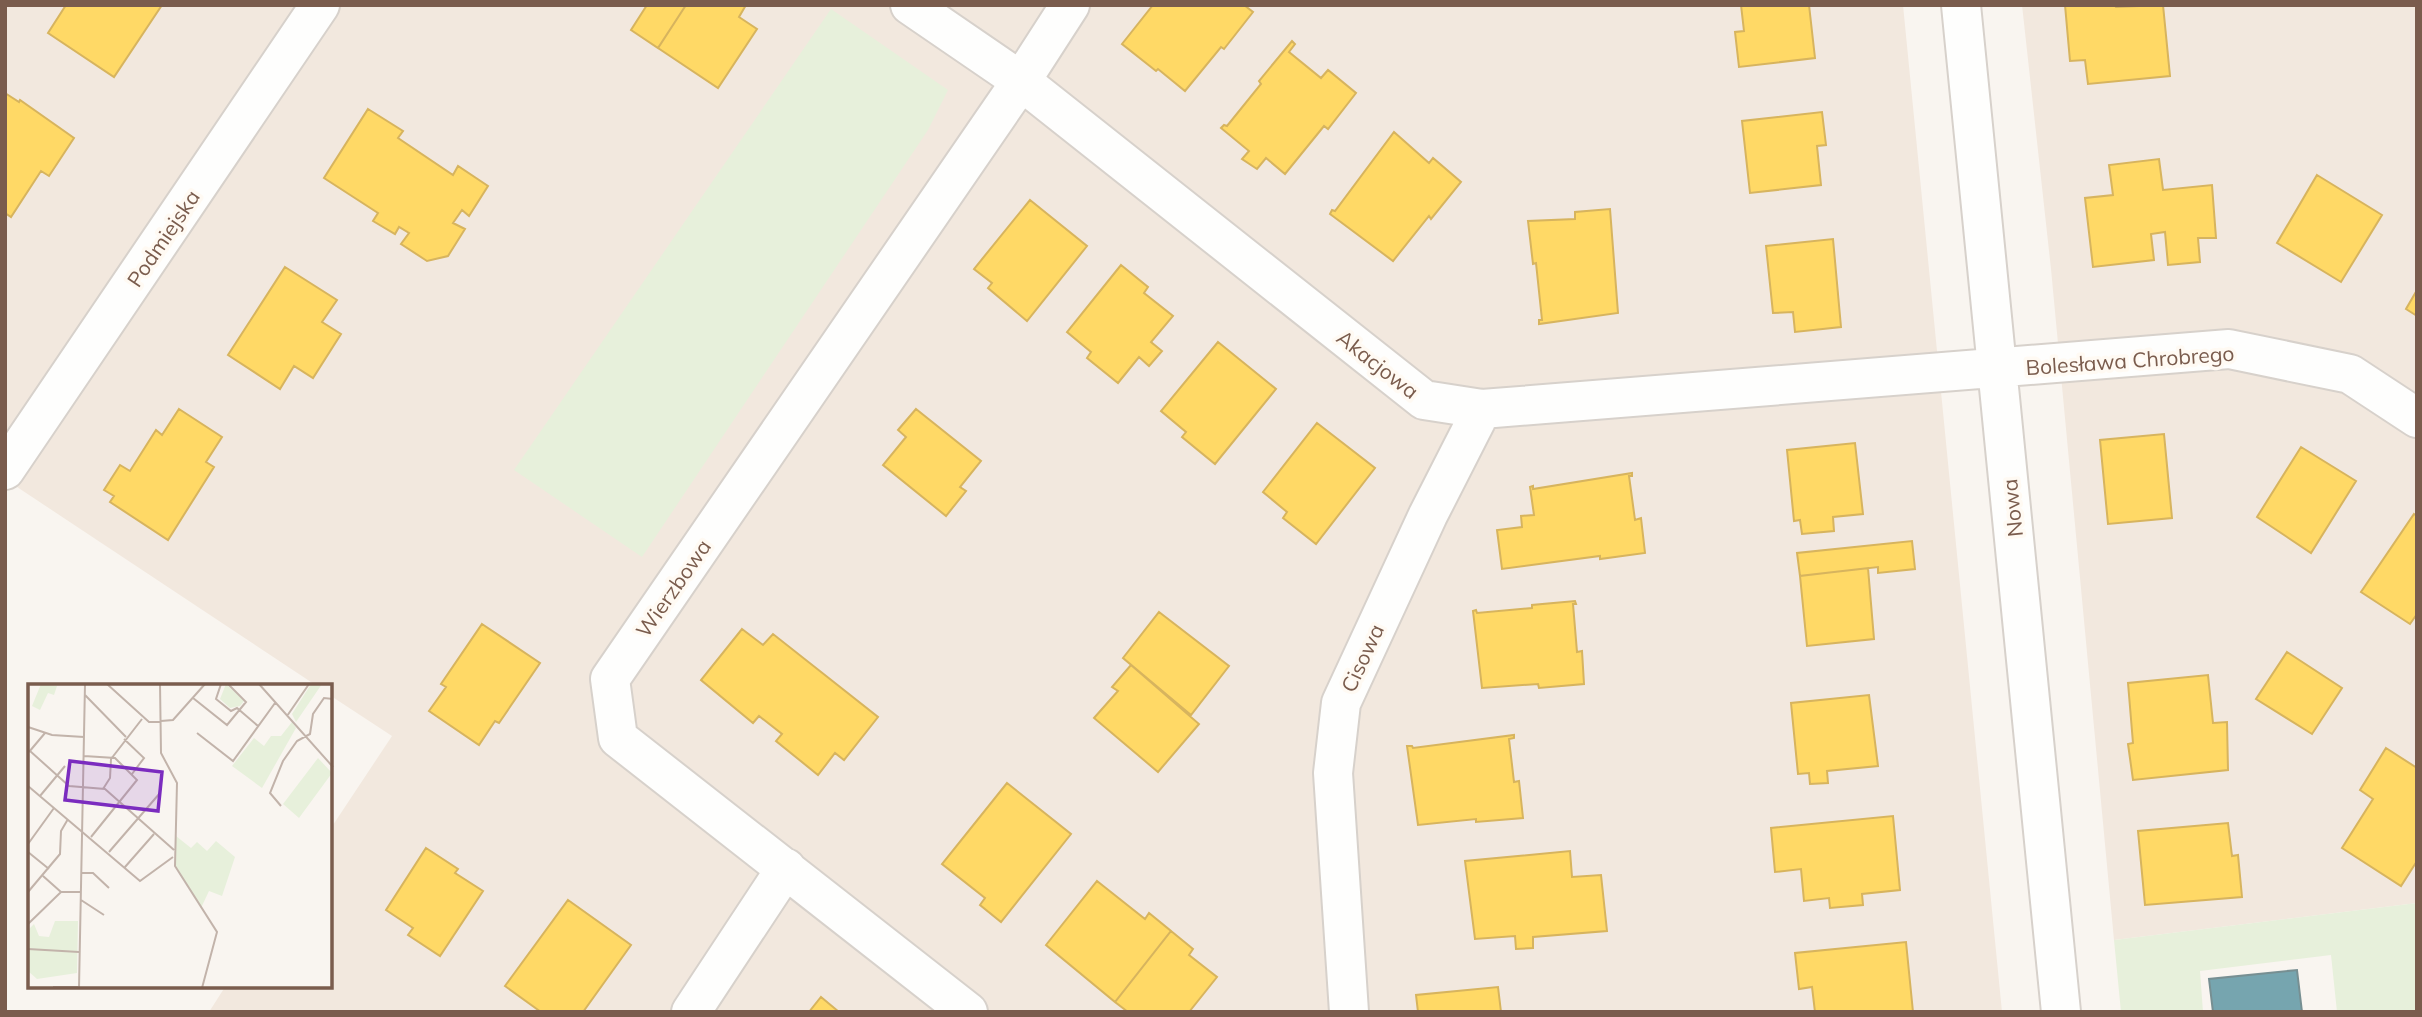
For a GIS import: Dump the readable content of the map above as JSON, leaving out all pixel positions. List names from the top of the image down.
{
  "streets": {
    "street": [
      "Podmiejska",
      "Bolesława Chrobrego",
      "Akacjowa",
      "Nowa",
      "Wierzbowa",
      "Cisowa"
    ]
  },
  "crossings": [
    ["Bolesława Chrobrego", "Akacjowa"],
    ["Bolesława Chrobrego", "Nowa"],
    ["Akacjowa", "Nowa"],
    ["Akacjowa", "Wierzbowa"],
    ["Akacjowa", "Cisowa"]
  ]
}
